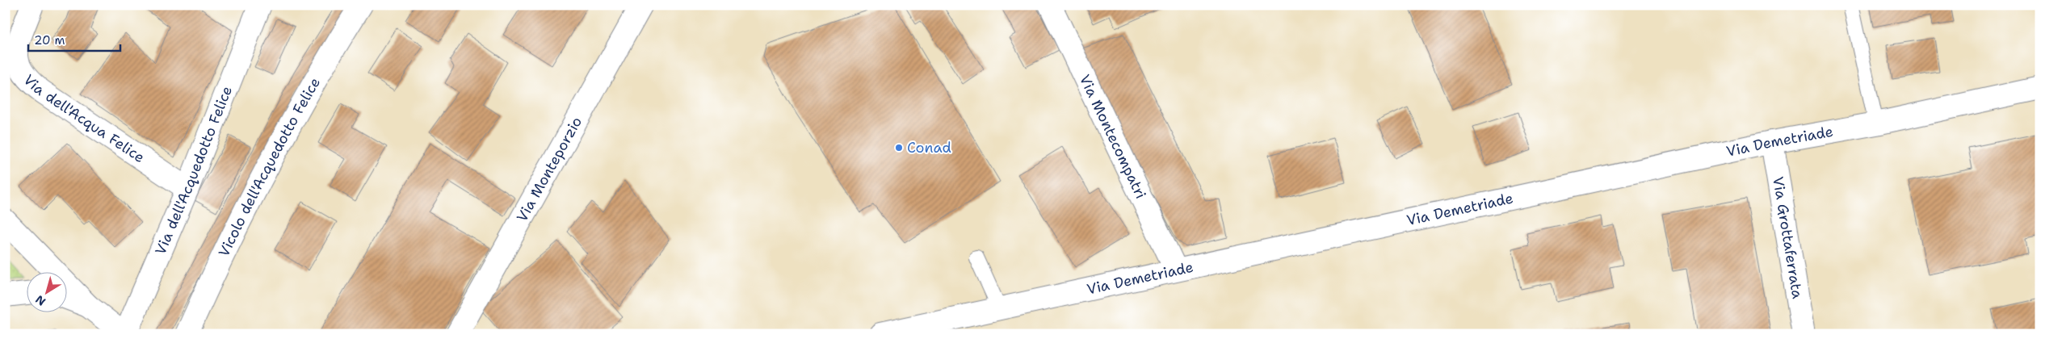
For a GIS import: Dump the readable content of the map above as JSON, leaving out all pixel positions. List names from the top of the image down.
{
  "streets": {
    "street": [
      "Via dell'Acqua Felice",
      "Via Montecompatri",
      "Via Demetriade",
      "Vicolo dell'Acquedotto Felice",
      "Via Monteporzio",
      "Via dell'Acquedotto Felice",
      "Via Grottaferrata"
    ]
  },
  "crossings": [
    ["Via dell'Acqua Felice", "Via dell'Acquedotto Felice"],
    ["Via Montecompatri", "Via Demetriade"],
    ["Via Demetriade", "Via Grottaferrata"]
  ],
  "places": ["Conad"],
  "scale_bar": "20 m",
  "north": "bottom left"
}
